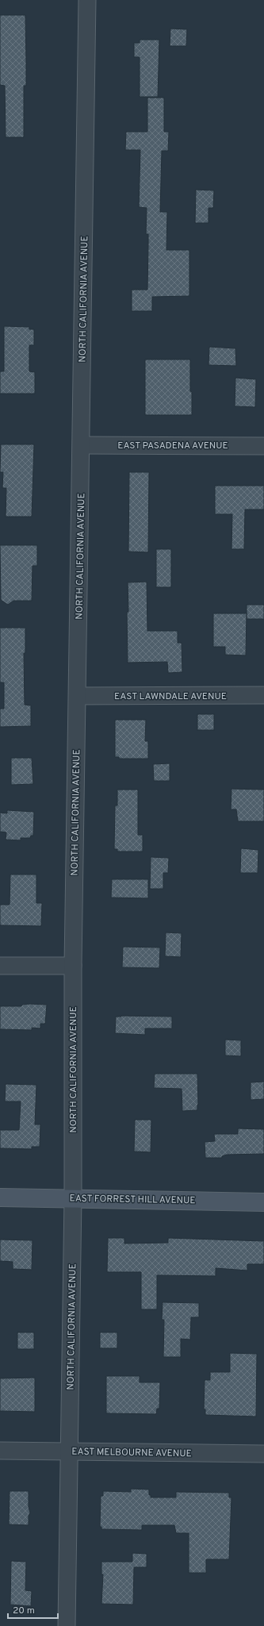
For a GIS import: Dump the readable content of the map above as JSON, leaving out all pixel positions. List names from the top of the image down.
{
  "streets": {
    "main road": ["EAST FORREST HILL AVENUE"],
    "street": [
      "NORTH CALIFORNIA AVENUE",
      "EAST PASADENA AVENUE",
      "EAST LAWNDALE AVENUE",
      "EAST MELBOURNE AVENUE"
    ]
  },
  "crossings": [
    ["NORTH CALIFORNIA AVENUE", "EAST PASADENA AVENUE"],
    ["NORTH CALIFORNIA AVENUE", "EAST LAWNDALE AVENUE"],
    ["NORTH CALIFORNIA AVENUE", "EAST FORREST HILL AVENUE"],
    ["NORTH CALIFORNIA AVENUE", "EAST MELBOURNE AVENUE"]
  ],
  "scale_bar": "20 m"
}
